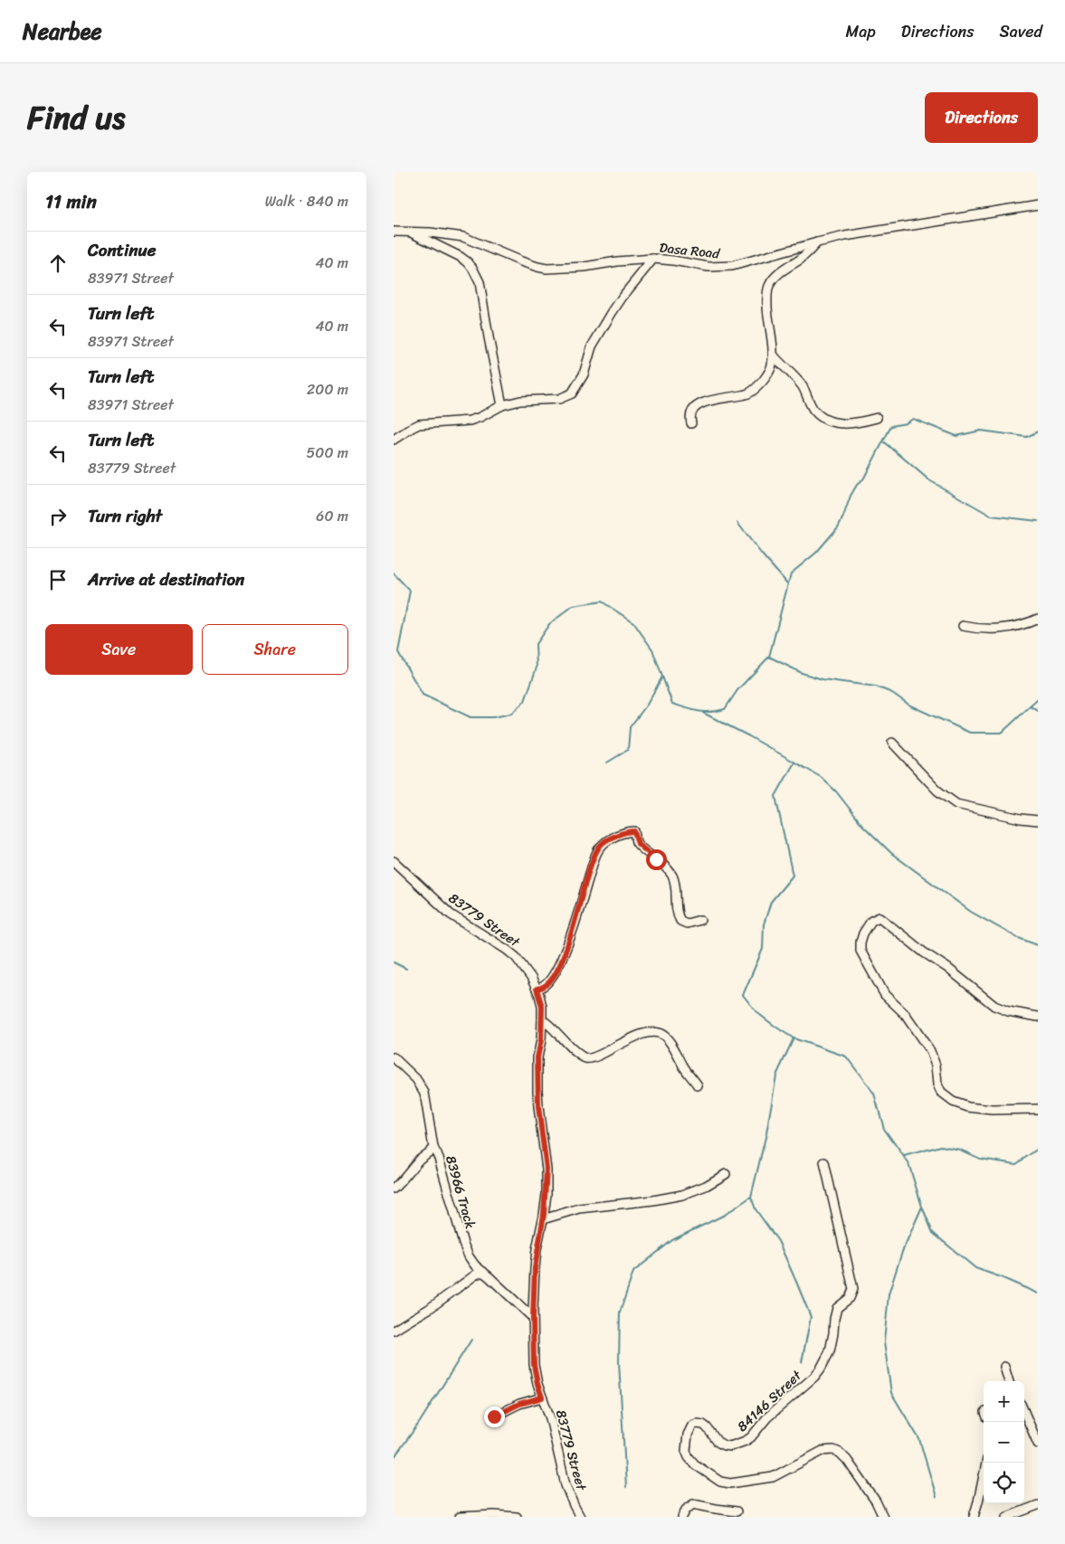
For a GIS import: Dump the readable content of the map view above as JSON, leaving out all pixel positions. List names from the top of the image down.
{
  "streets": {
    "street": [
      "Dasa Road",
      "83779 Street",
      "83966 Track",
      "84146 Street"
    ]
  },
  "crossings": [
    ["83779 Street", "83966 Track"]
  ],
  "page": {
    "header": "Nearbee",
    "nav": ["Map", "Directions", "Saved"],
    "title": "Find us",
    "buttons": [
      "Directions",
      ["Save", "Share"]
    ],
    "heading": ["11 min", "Walk · 840 m"],
    "list": [
      ["Continue", "83971 Street", "40 m"],
      ["Turn left", "83971 Street", "40 m"],
      ["Turn left", "83971 Street", "200 m"],
      ["Turn left", "83779 Street", "500 m"],
      ["Turn right", "60 m"],
      "Arrive at destination"
    ],
    "map_buttons": ["+", "−"]
  }
}
